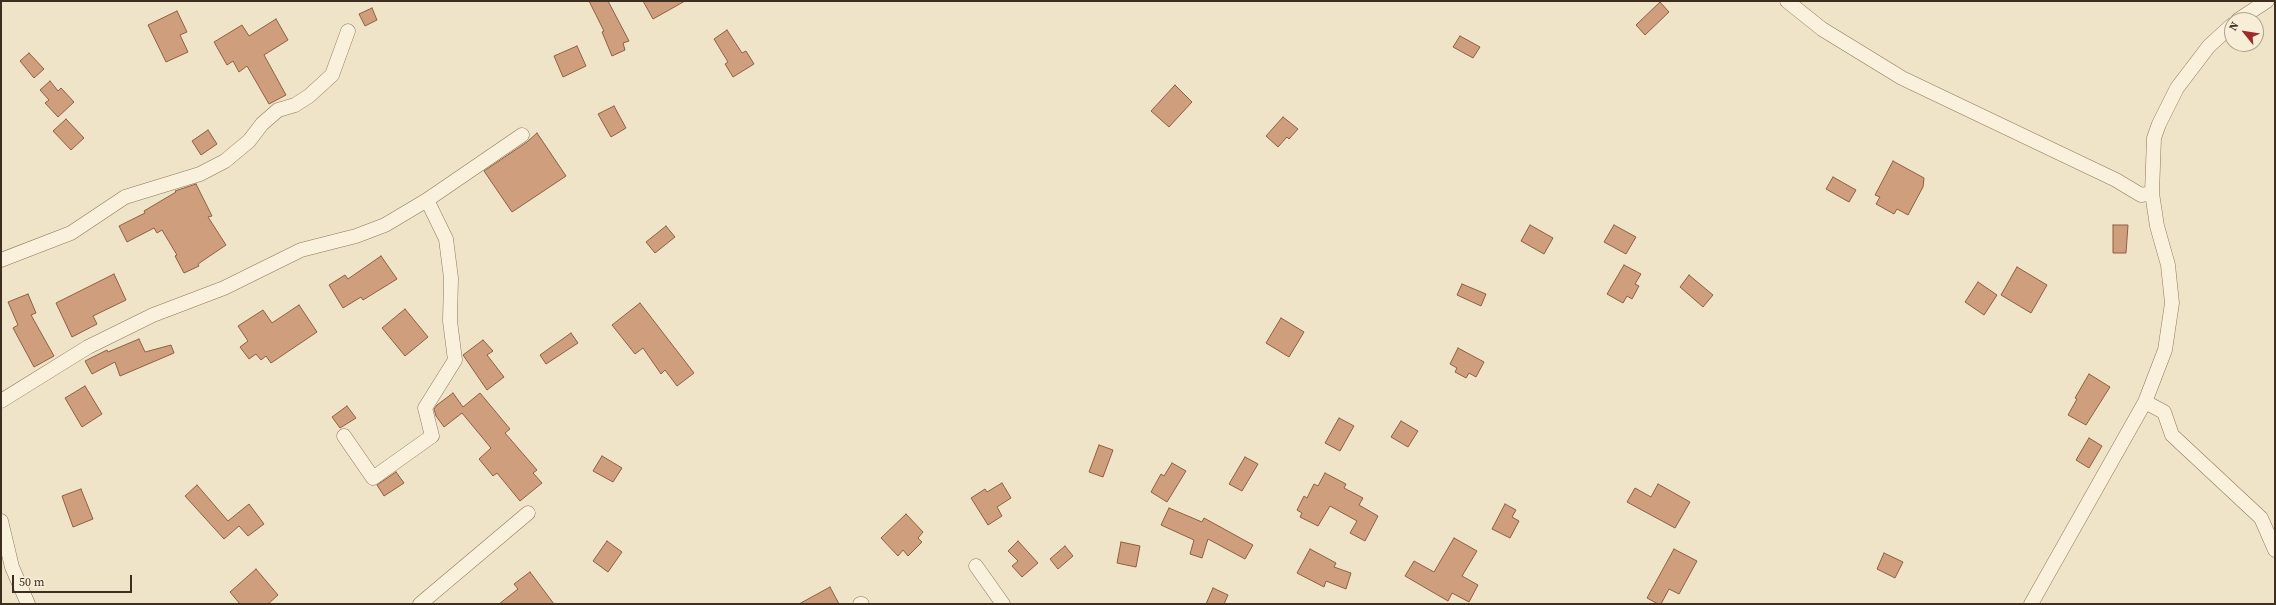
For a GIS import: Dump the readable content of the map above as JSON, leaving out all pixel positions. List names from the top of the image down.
{
  "scale_bar": "50 m",
  "north": "top left"
}
